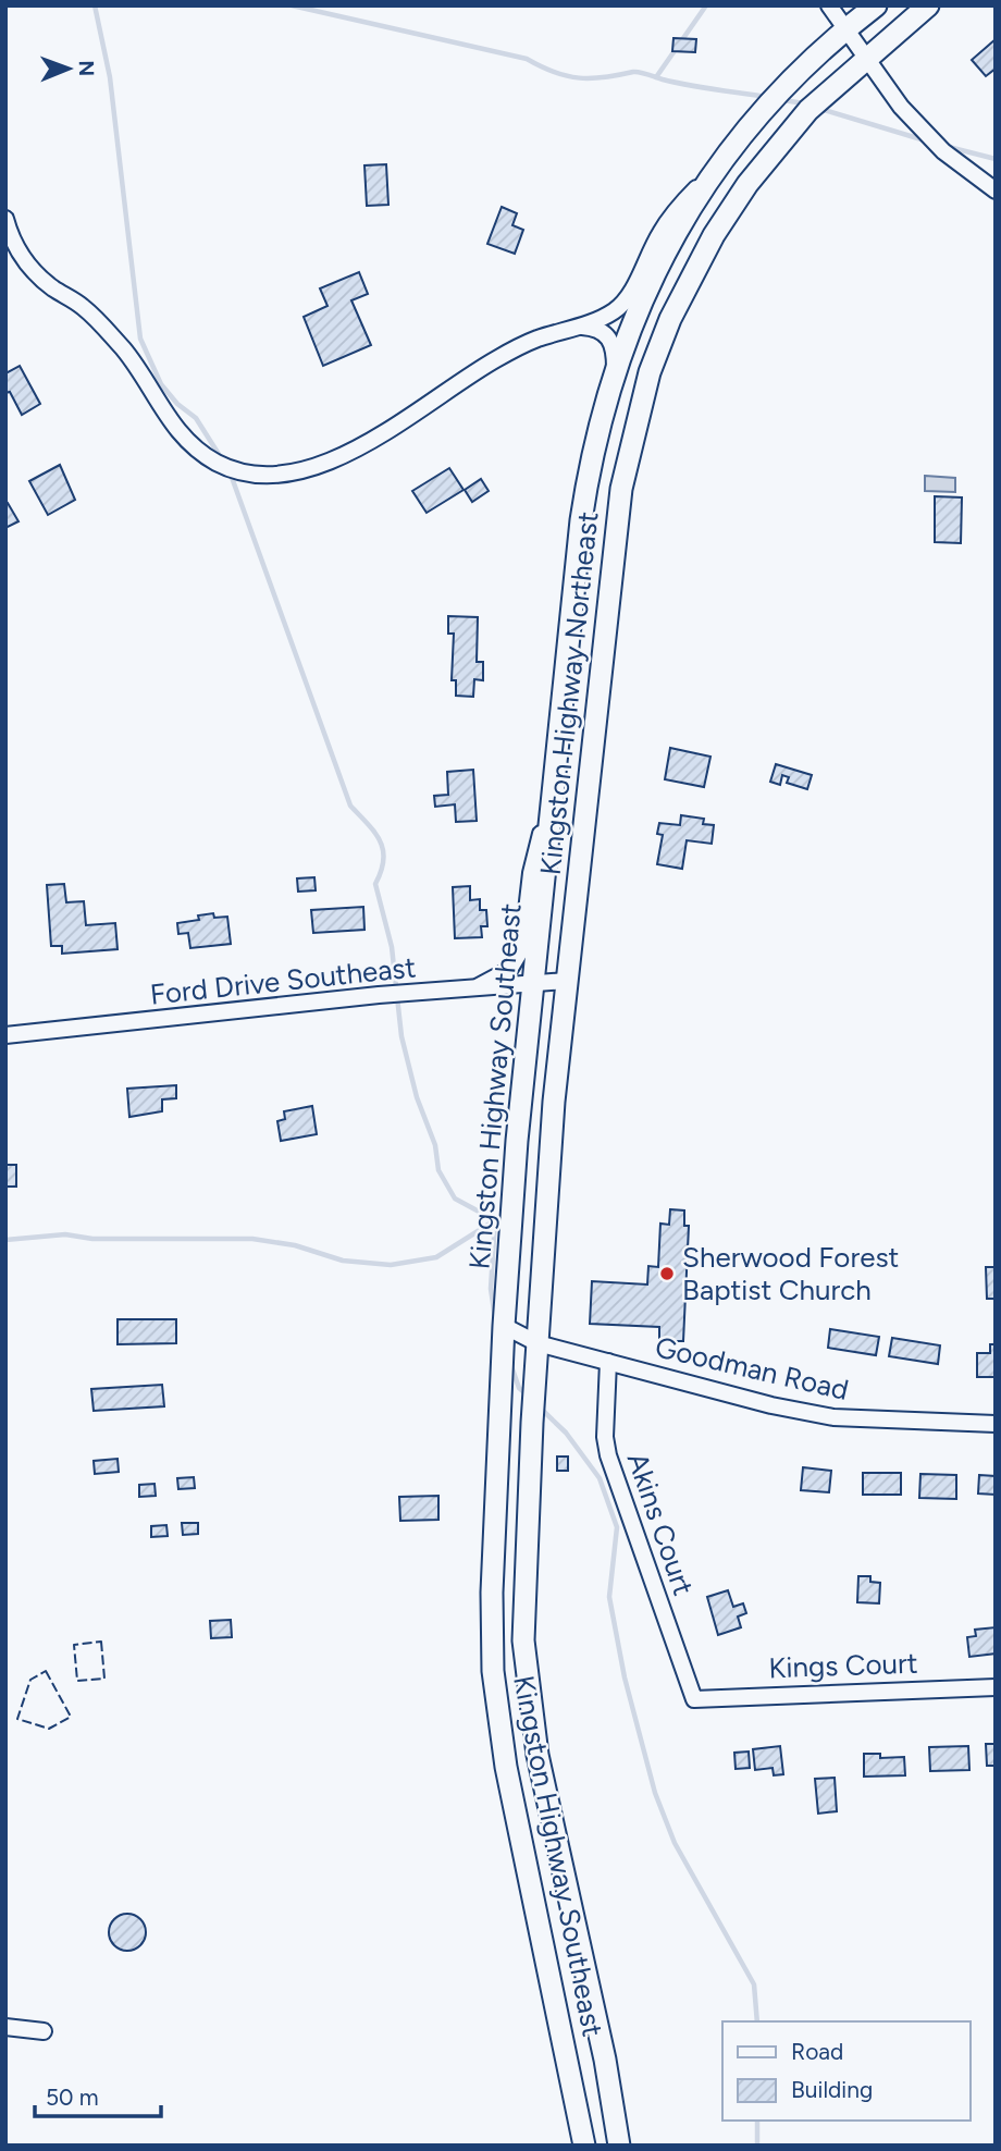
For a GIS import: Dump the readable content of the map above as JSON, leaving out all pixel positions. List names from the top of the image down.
{
  "streets": {
    "main road": ["Kingston Highway Northeast", "Kingston Highway Southeast"],
    "street": [
      "Ford Drive Southeast",
      "Goodman Road",
      "Akins Court",
      "Kings Court"
    ]
  },
  "crossings": [
    ["Kingston Highway Northeast", "Ford Drive Southeast"],
    ["Kingston Highway Northeast", "Goodman Road"],
    ["Ford Drive Southeast", "Kingston Highway Southeast"],
    ["Kingston Highway Southeast", "Goodman Road"],
    ["Goodman Road", "Akins Court"],
    ["Akins Court", "Kings Court"]
  ],
  "places": ["Sherwood Forest Baptist Church"],
  "legend": ["Road", "Building"],
  "scale_bar": "50 m",
  "north": "right"
}
